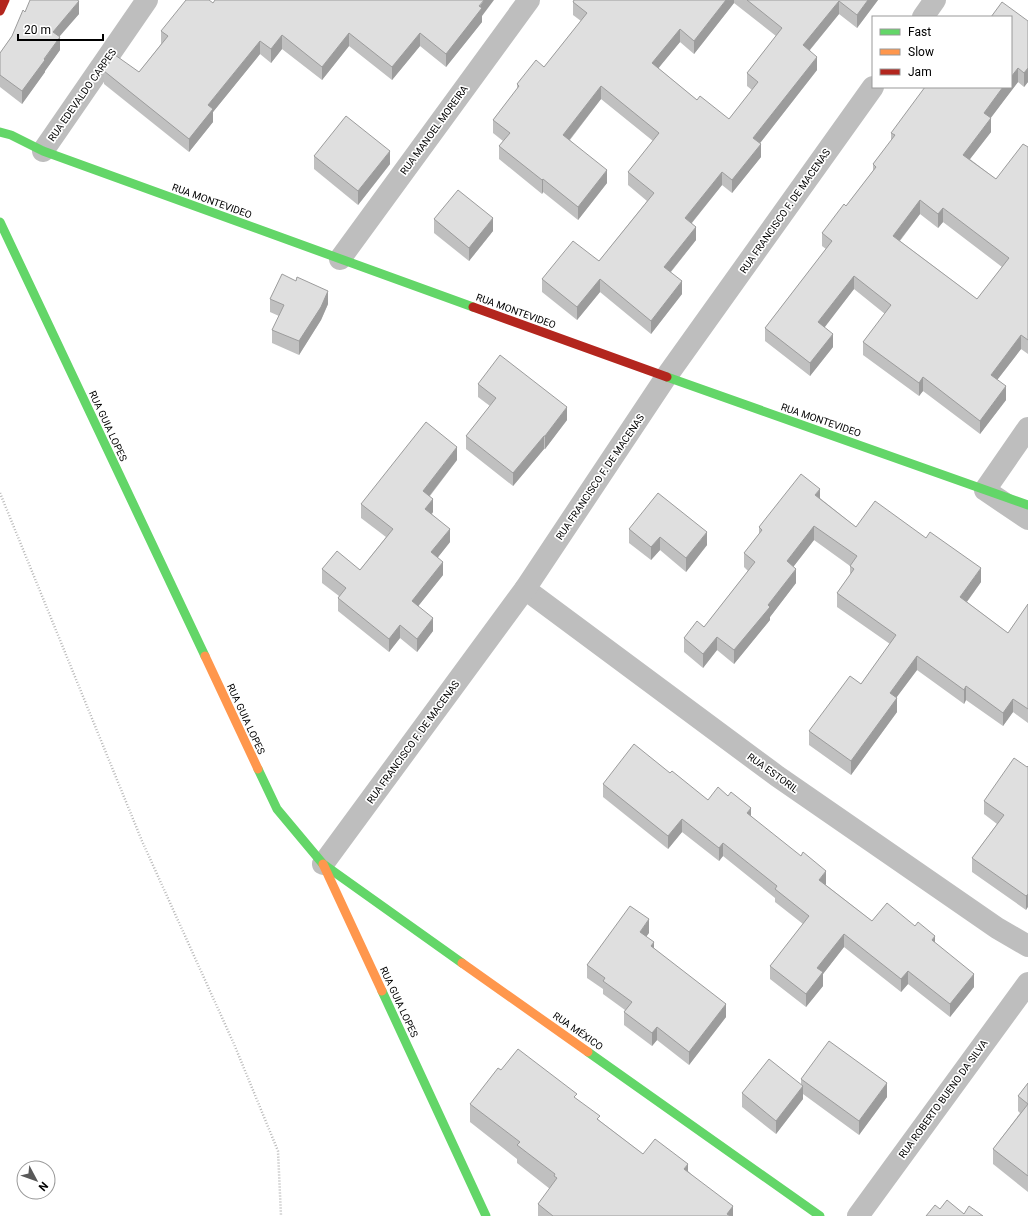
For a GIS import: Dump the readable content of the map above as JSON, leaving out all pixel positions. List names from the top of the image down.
{
  "streets": {
    "street": [
      "RUA EDEVALDO CARPES",
      "RUA MANOEL MOREIRA",
      "RUA MONTEVIDEO",
      "RUA FRANCISCO F. DE MACENAS",
      "RUA GUIA LOPES",
      "RUA ESTORIL",
      "RUA MÉXICO",
      "RUA ROBERTO BUENO DA SILVA"
    ]
  },
  "crossings": [
    ["RUA EDEVALDO CARPES", "RUA MONTEVIDEO"],
    ["RUA MANOEL MOREIRA", "RUA MONTEVIDEO"],
    ["RUA MONTEVIDEO", "RUA FRANCISCO F. DE MACENAS"],
    ["RUA FRANCISCO F. DE MACENAS", "RUA GUIA LOPES"],
    ["RUA FRANCISCO F. DE MACENAS", "RUA ESTORIL"],
    ["RUA FRANCISCO F. DE MACENAS", "RUA MÉXICO"],
    ["RUA GUIA LOPES", "RUA MÉXICO"]
  ],
  "legend": ["Fast", "Slow", "Jam"],
  "scale_bar": "20 m",
  "north": "bottom right"
}
